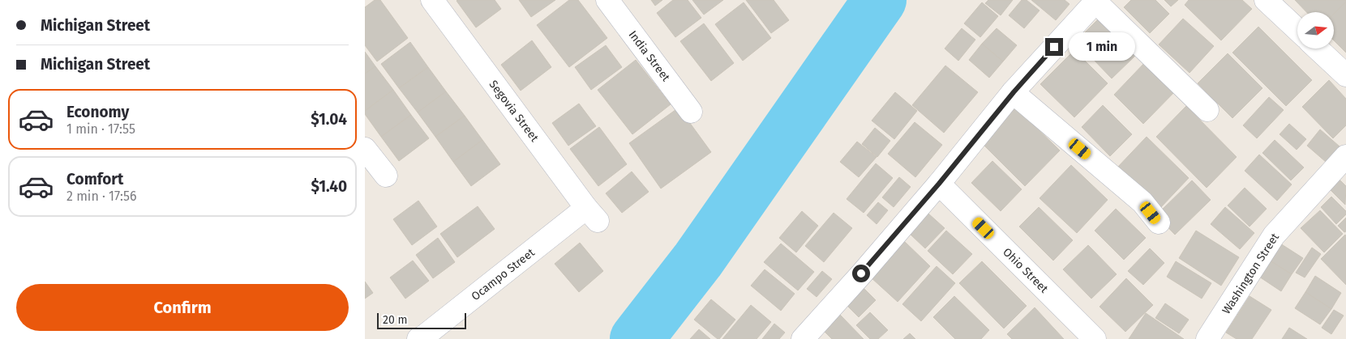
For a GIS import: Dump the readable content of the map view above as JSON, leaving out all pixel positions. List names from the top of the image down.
{
  "streets": {
    "street": [
      "India Street",
      "Segovia Street",
      "Ohio Street",
      "Washington Street",
      "Ocampo Street"
    ]
  },
  "crossings": [
    ["Segovia Street", "Ocampo Street"]
  ],
  "scale_bar": "20 m",
  "north": "right",
  "page": {
    "banner": ["Michigan Street", "Michigan Street"],
    "bubble": "1 min",
    "list": [
      {
        "name": "Economy",
        "note": "1 min · 17:55",
        "value": "$1.04"
      },
      {
        "name": "Comfort",
        "note": "2 min · 17:56",
        "value": "$1.40"
      }
    ],
    "buttons": "Confirm",
    "scale": "20 m"
  }
}
